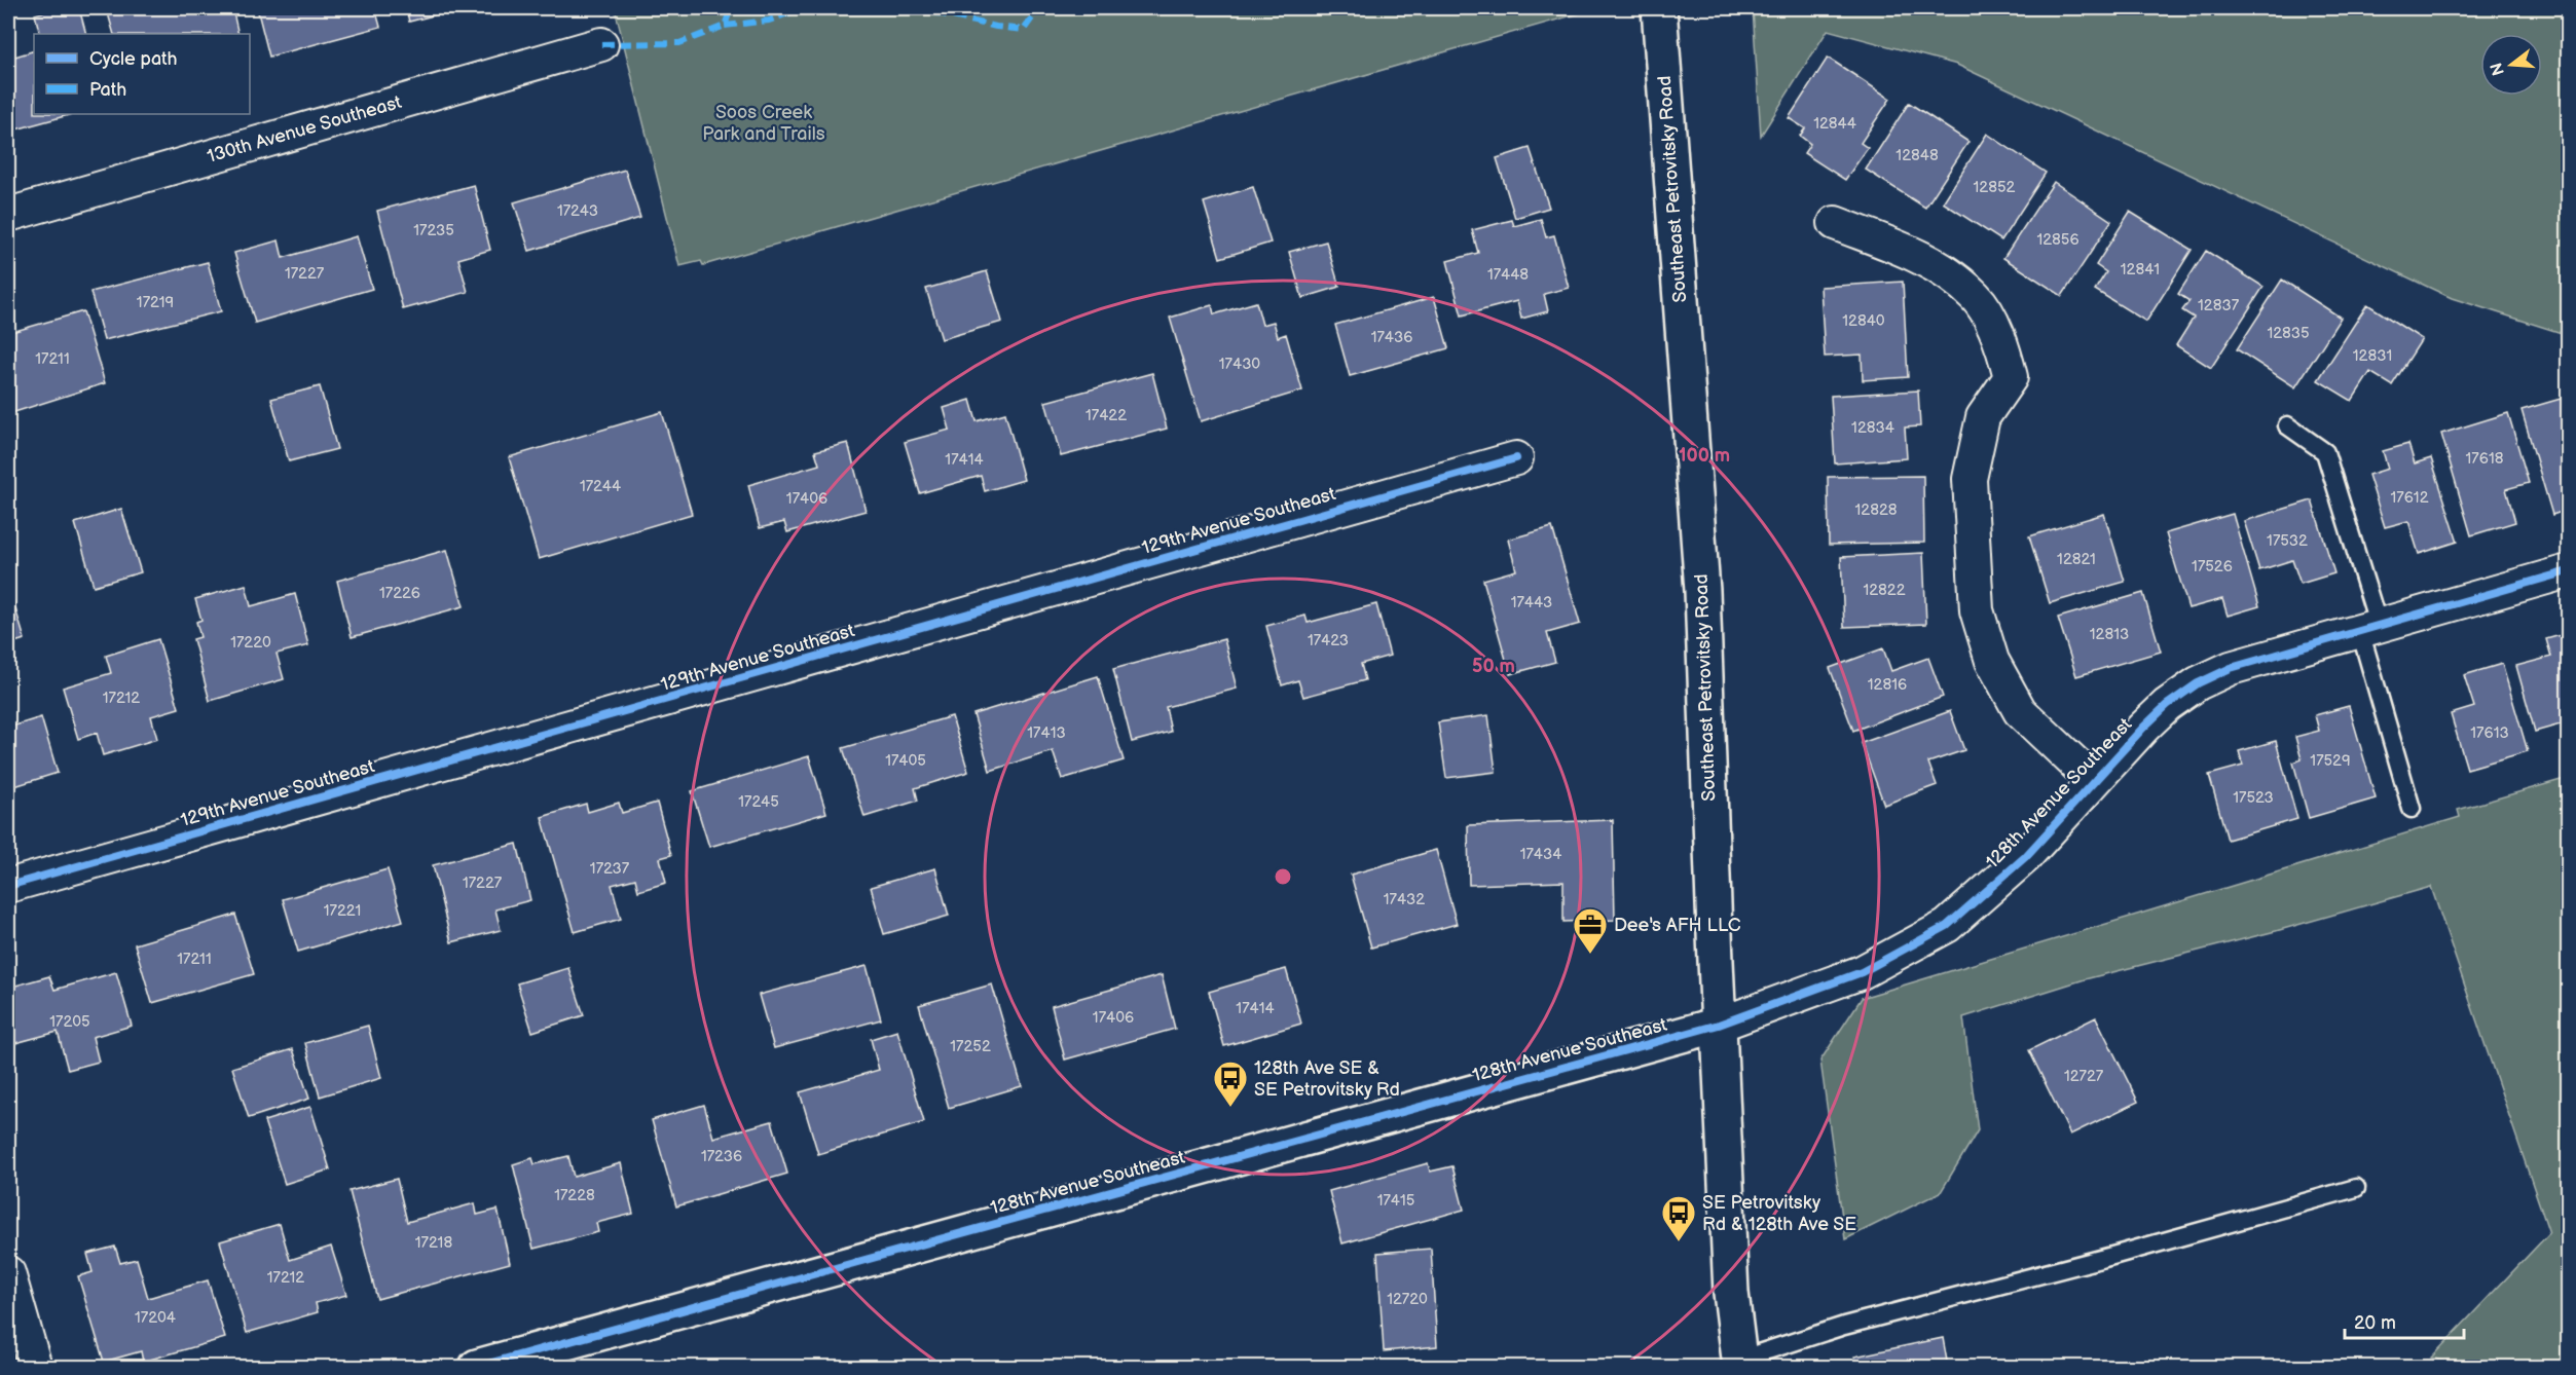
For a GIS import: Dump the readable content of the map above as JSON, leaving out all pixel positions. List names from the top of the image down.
{
  "streets": {
    "main road": ["Southeast Petrovitsky Road", "128th Avenue Southeast"],
    "street": ["130th Avenue Southeast", "129th Avenue Southeast"]
  },
  "crossings": [
    ["Southeast Petrovitsky Road", "128th Avenue Southeast"]
  ],
  "parks": ["Soos Creek Park and Trails"],
  "places": {
    "office": ["Dee's AFH LLC"],
    "bus stop": ["128th Ave SE & SE Petrovitsky Rd", "SE Petrovitsky Rd & 128th Ave SE"]
  },
  "house_numbers": [
    "12844",
    "12848",
    "12852",
    "17243",
    "17235",
    "12856",
    "12841",
    "17227",
    "17448",
    "17219",
    "12837",
    "12840",
    "12835",
    "17436",
    "12831",
    "17211",
    "17430",
    "17422",
    "12834",
    "17618",
    "17414",
    "17244",
    "17612",
    "17406",
    "12828",
    "17532",
    "12821",
    "17526",
    "12822",
    "17226",
    "17443",
    "12813",
    "17423",
    "17220",
    "12816",
    "17212",
    "17413",
    "17613",
    "17405",
    "17529",
    "17523",
    "17245",
    "17434",
    "17237",
    "17227",
    "17432",
    "17221",
    "17211",
    "17414",
    "17406",
    "17205",
    "17252",
    "12727",
    "17236",
    "17228",
    "17415",
    "17218",
    "17212",
    "12720",
    "17204"
  ],
  "legend": ["Cycle path", "Path"],
  "scale_bar": "20 m",
  "north": "left",
  "rings": ["100 m", "50 m"]
}
